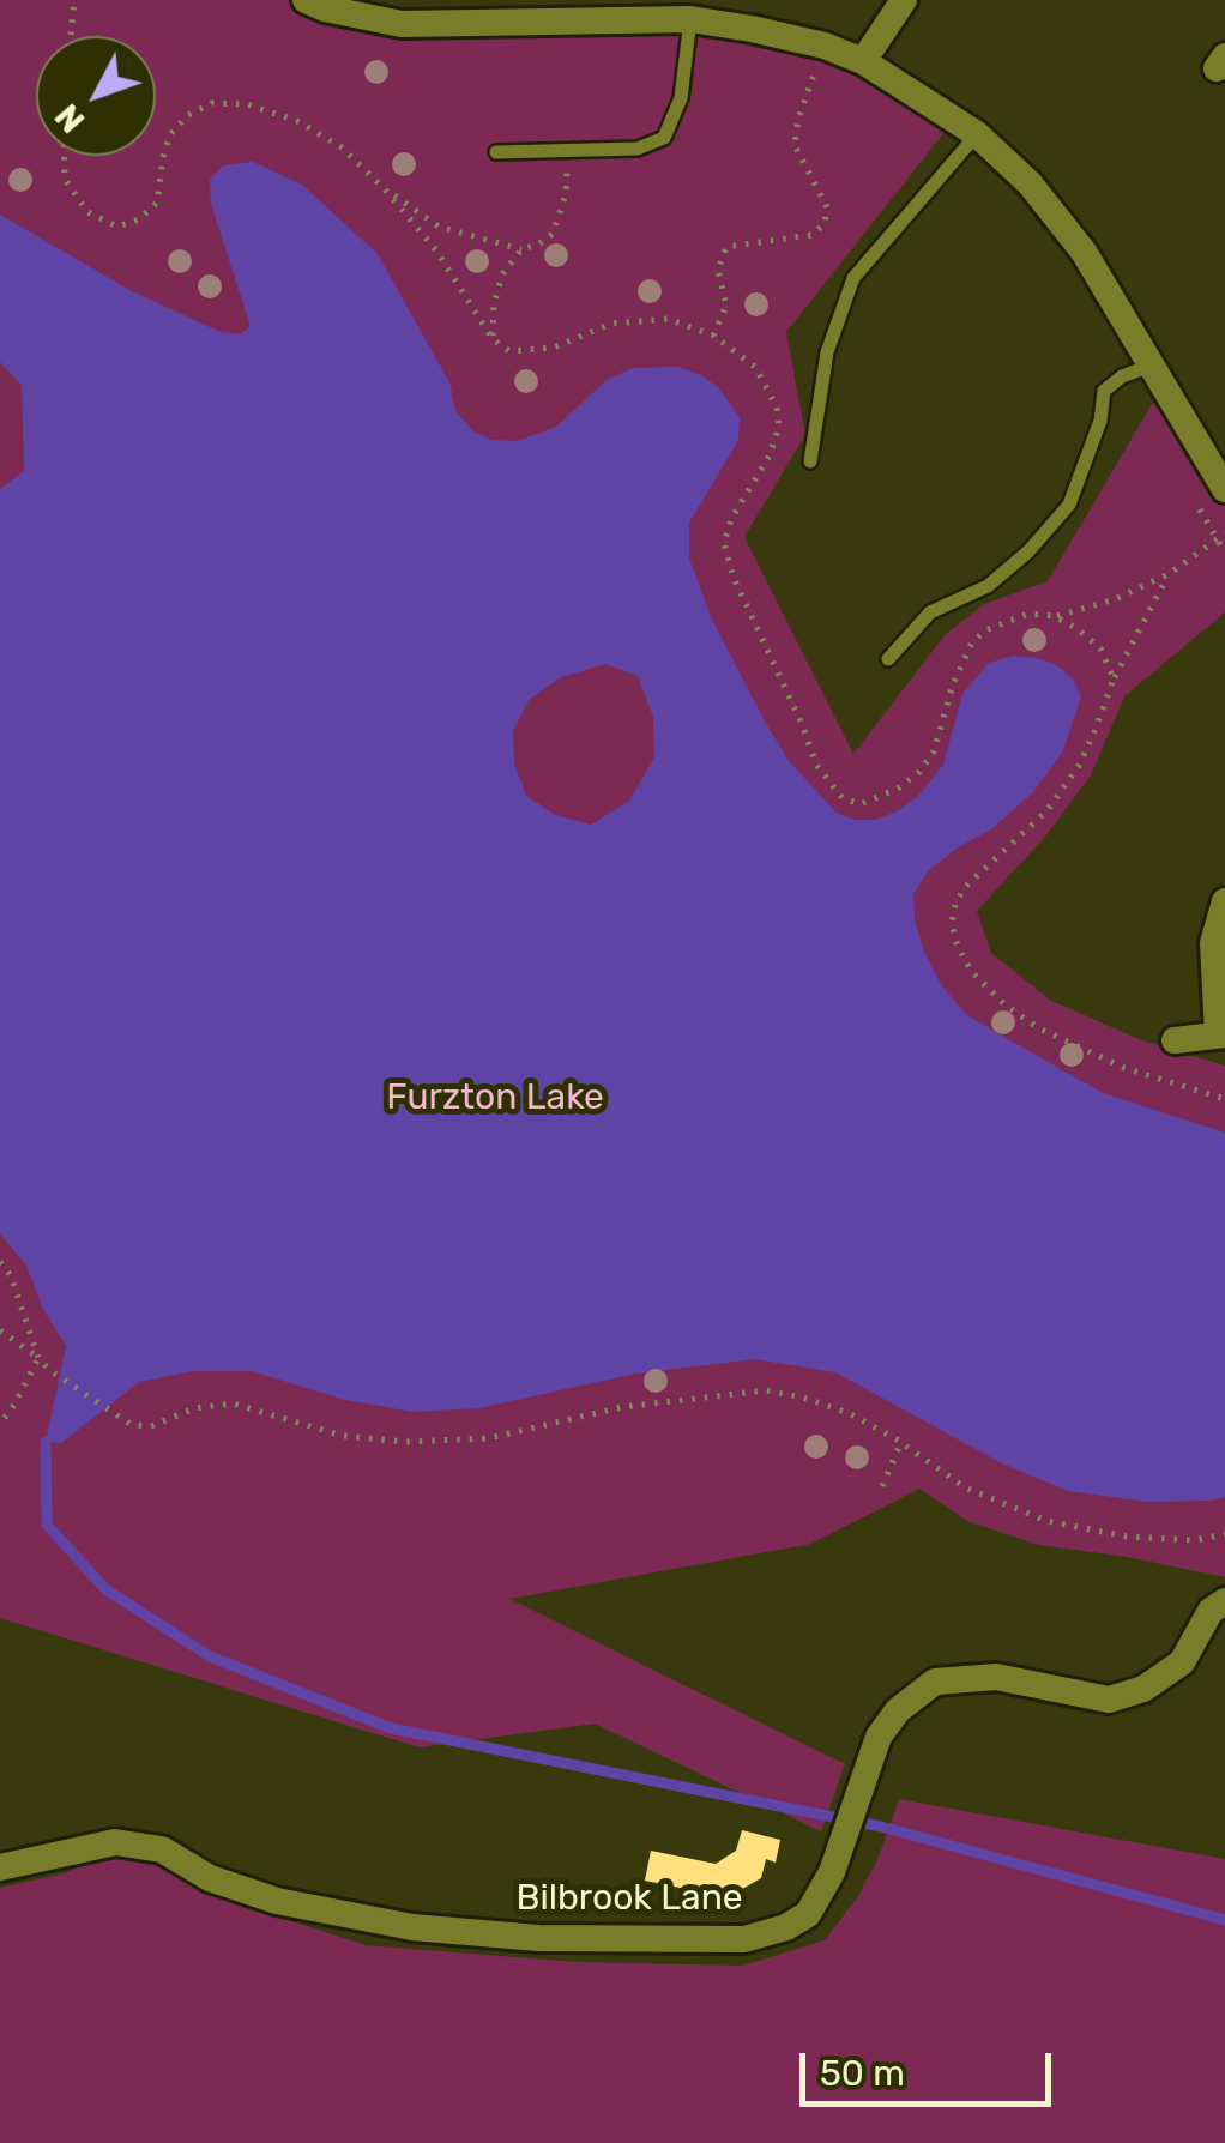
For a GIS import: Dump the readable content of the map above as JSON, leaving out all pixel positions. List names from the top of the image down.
{
  "streets": {
    "street": ["Bilbrook Lane"]
  },
  "parks": ["Furzton Lake"],
  "scale_bar": "50 m",
  "north": "bottom left"
}
